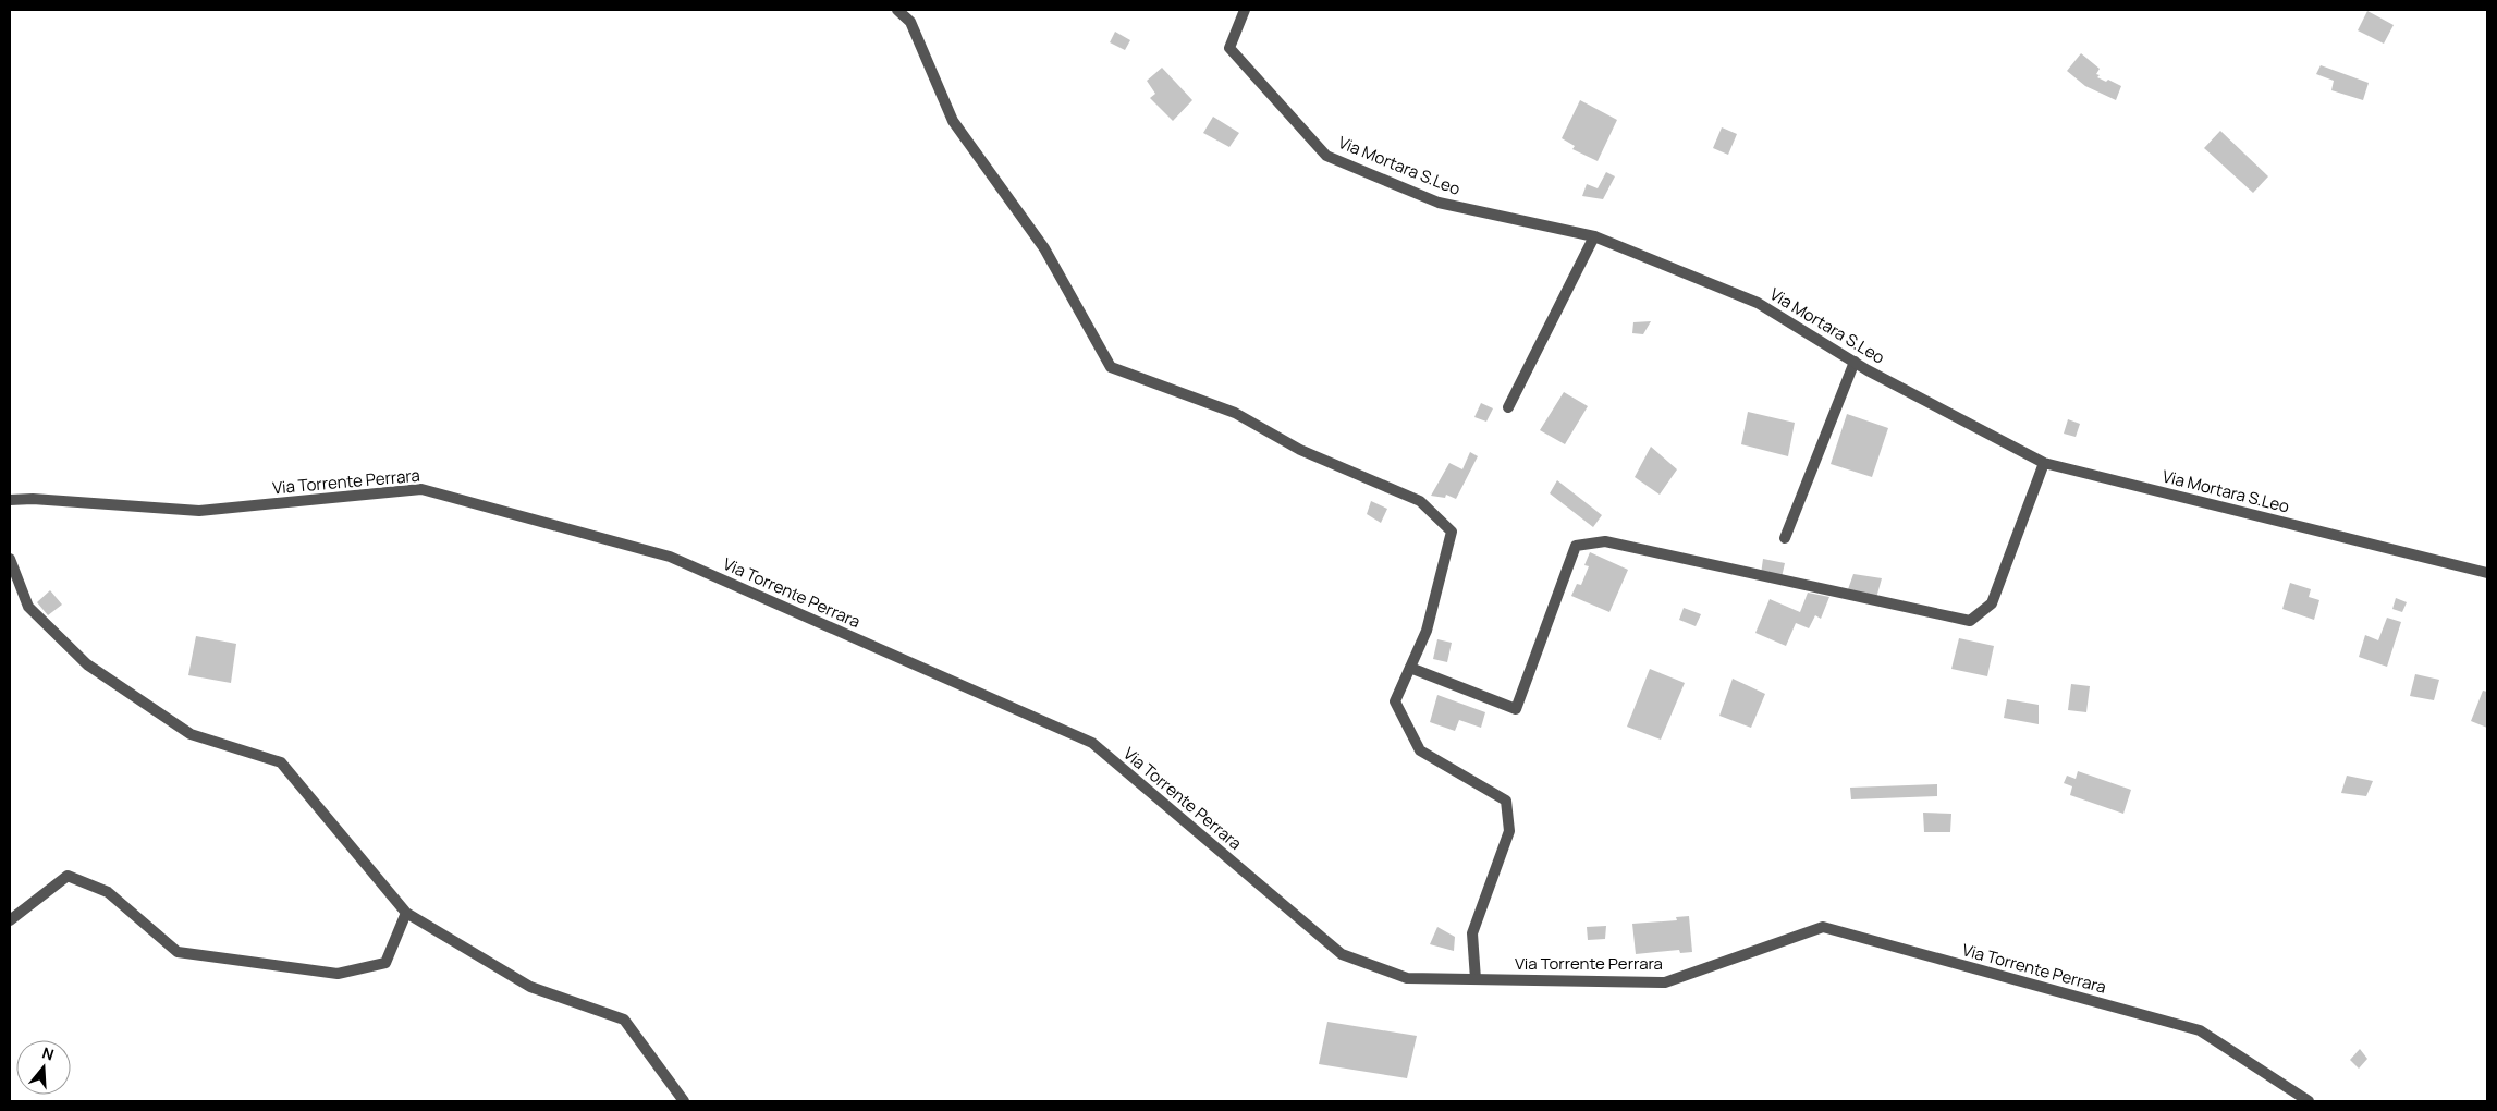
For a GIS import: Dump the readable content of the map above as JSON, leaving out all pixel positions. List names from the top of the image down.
{
  "streets": {
    "street": ["Via Mortara S.Leo", "Via Torrente Perrara"]
  },
  "north": "top"
}
